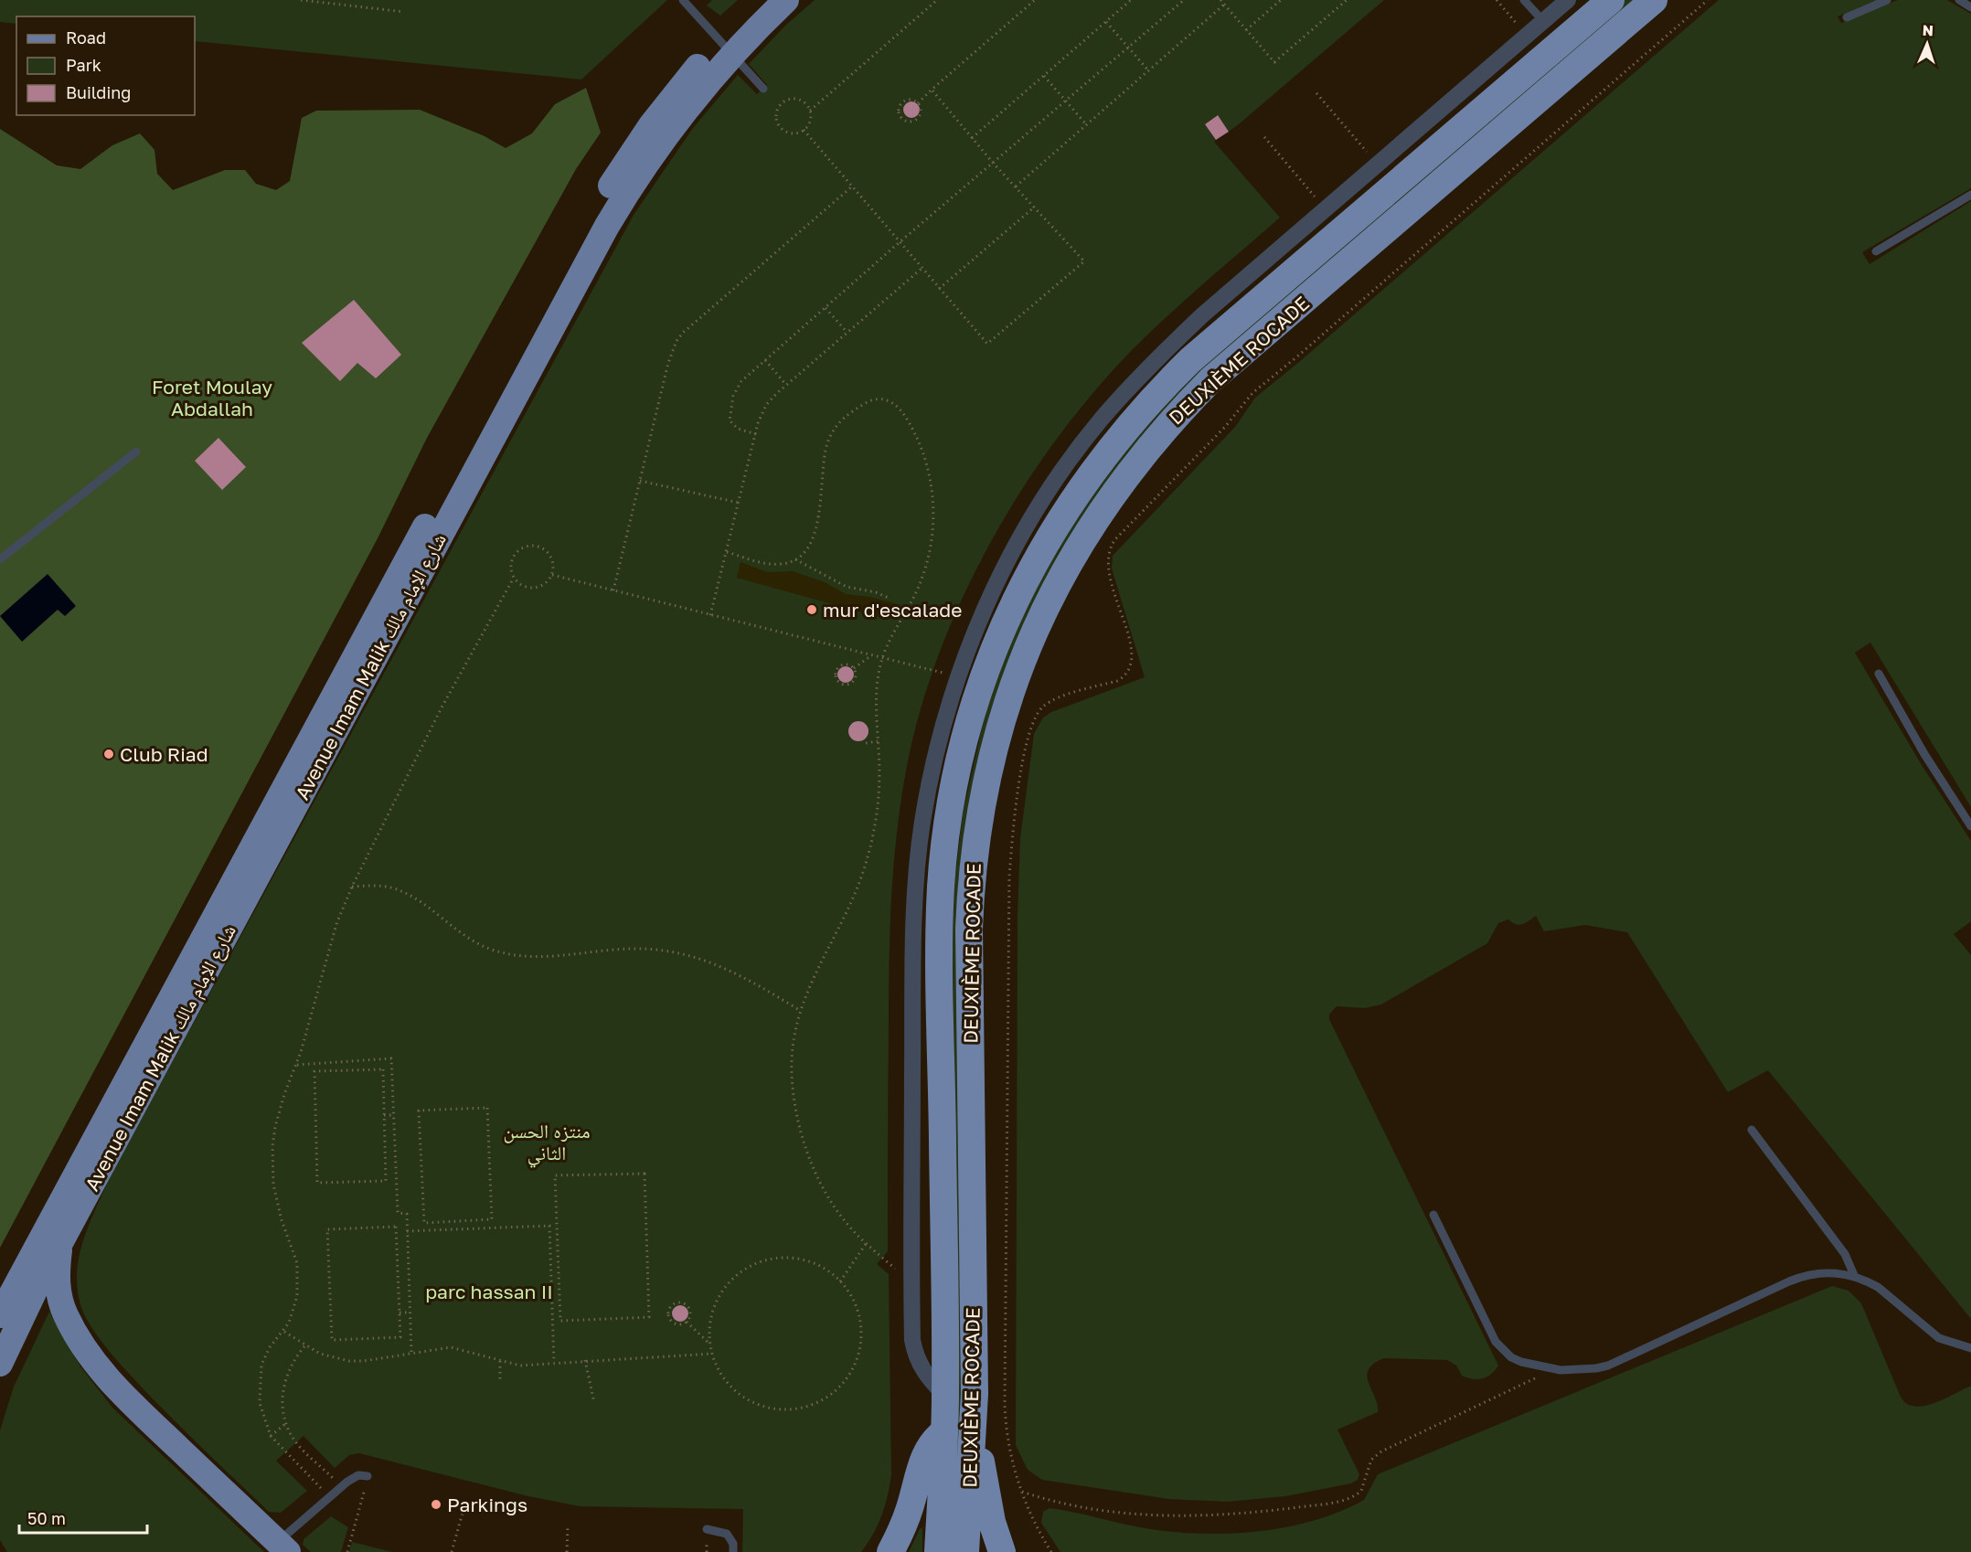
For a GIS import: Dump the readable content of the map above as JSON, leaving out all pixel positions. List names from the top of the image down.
{
  "streets": {
    "highway": ["DEUXIÈME ROCADE"],
    "main road": ["Avenue Imam Malik شارع الإمام مالك"]
  },
  "parks": ["Foret Moulay Abdallah", "منتزه الحسن الثاني", "parc hassan II"],
  "places": ["mur d'escalade", "Club Riad", "Parkings"],
  "legend": ["Road", "Park", "Building"],
  "scale_bar": "50 m",
  "north": "top"
}
